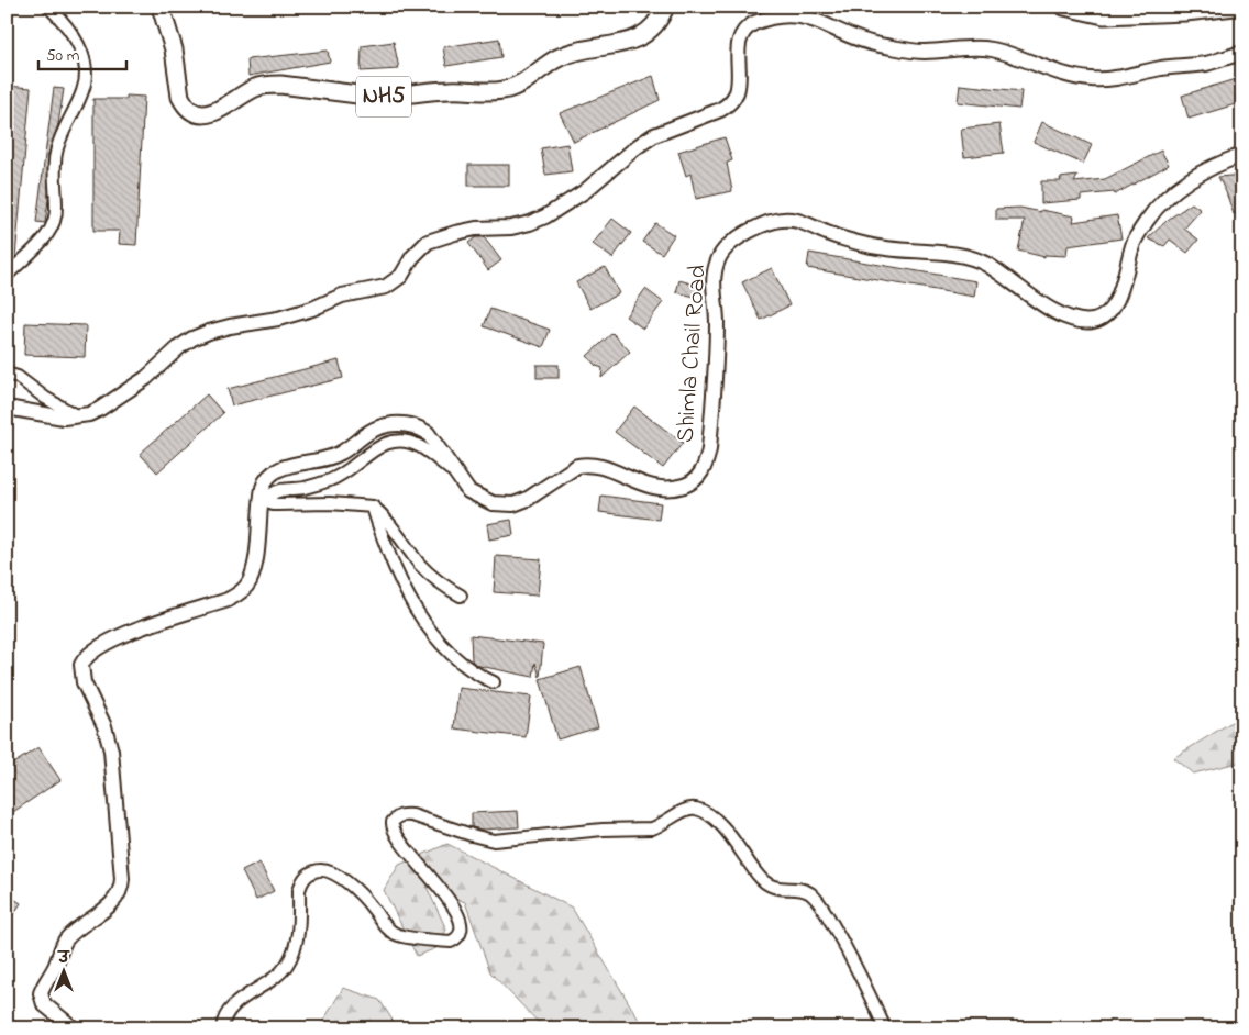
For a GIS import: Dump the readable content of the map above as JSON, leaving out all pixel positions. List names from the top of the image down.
{
  "streets": {
    "highway": ["NH5"],
    "main road": ["Shimla Chail Road"]
  },
  "scale_bar": "50 m",
  "north": "top"
}
